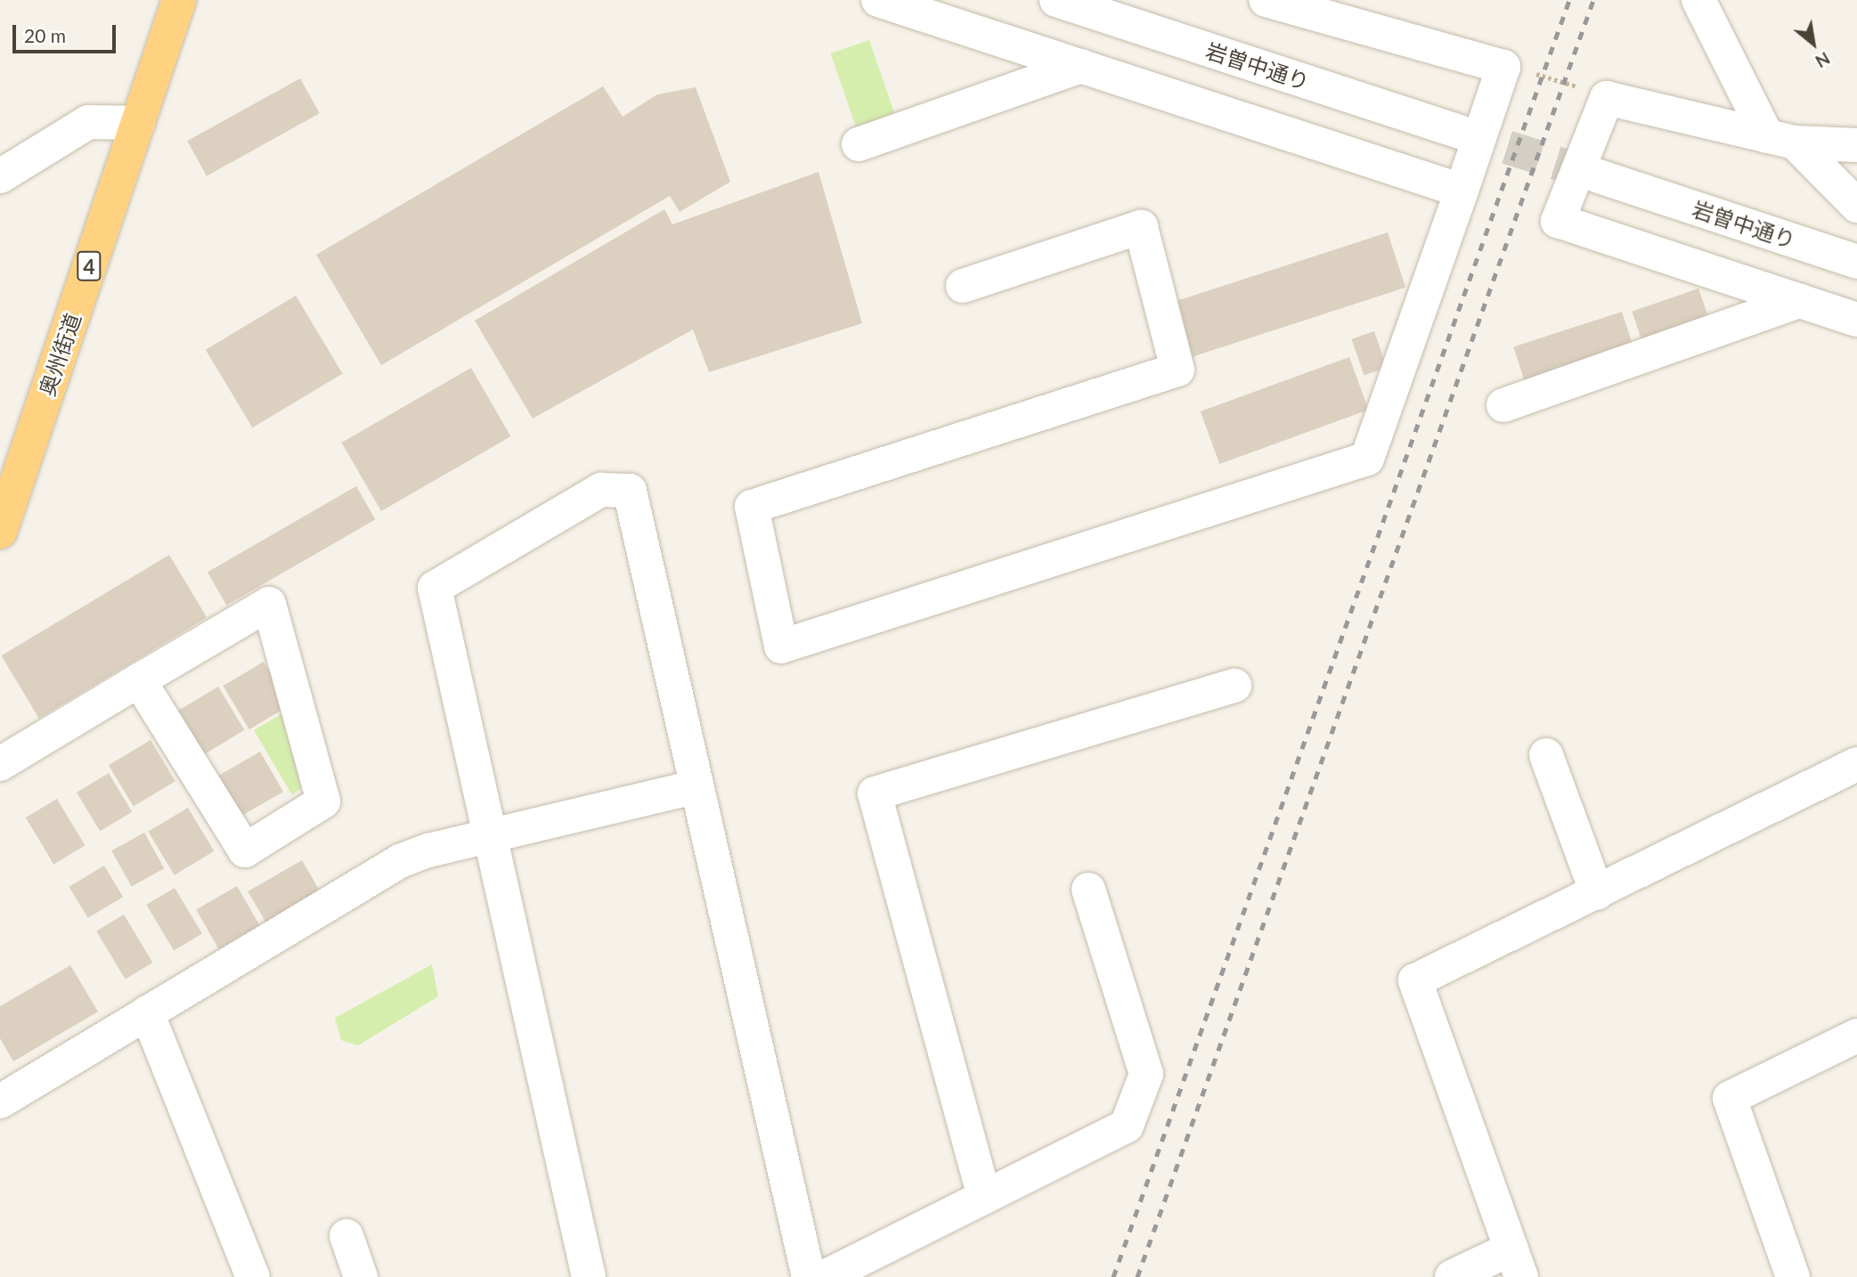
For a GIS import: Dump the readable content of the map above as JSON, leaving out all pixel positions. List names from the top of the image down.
{
  "streets": {
    "highway": ["4", "奥州街道"],
    "street": ["岩曽中通り"]
  },
  "scale_bar": "20 m",
  "north": "bottom right"
}
